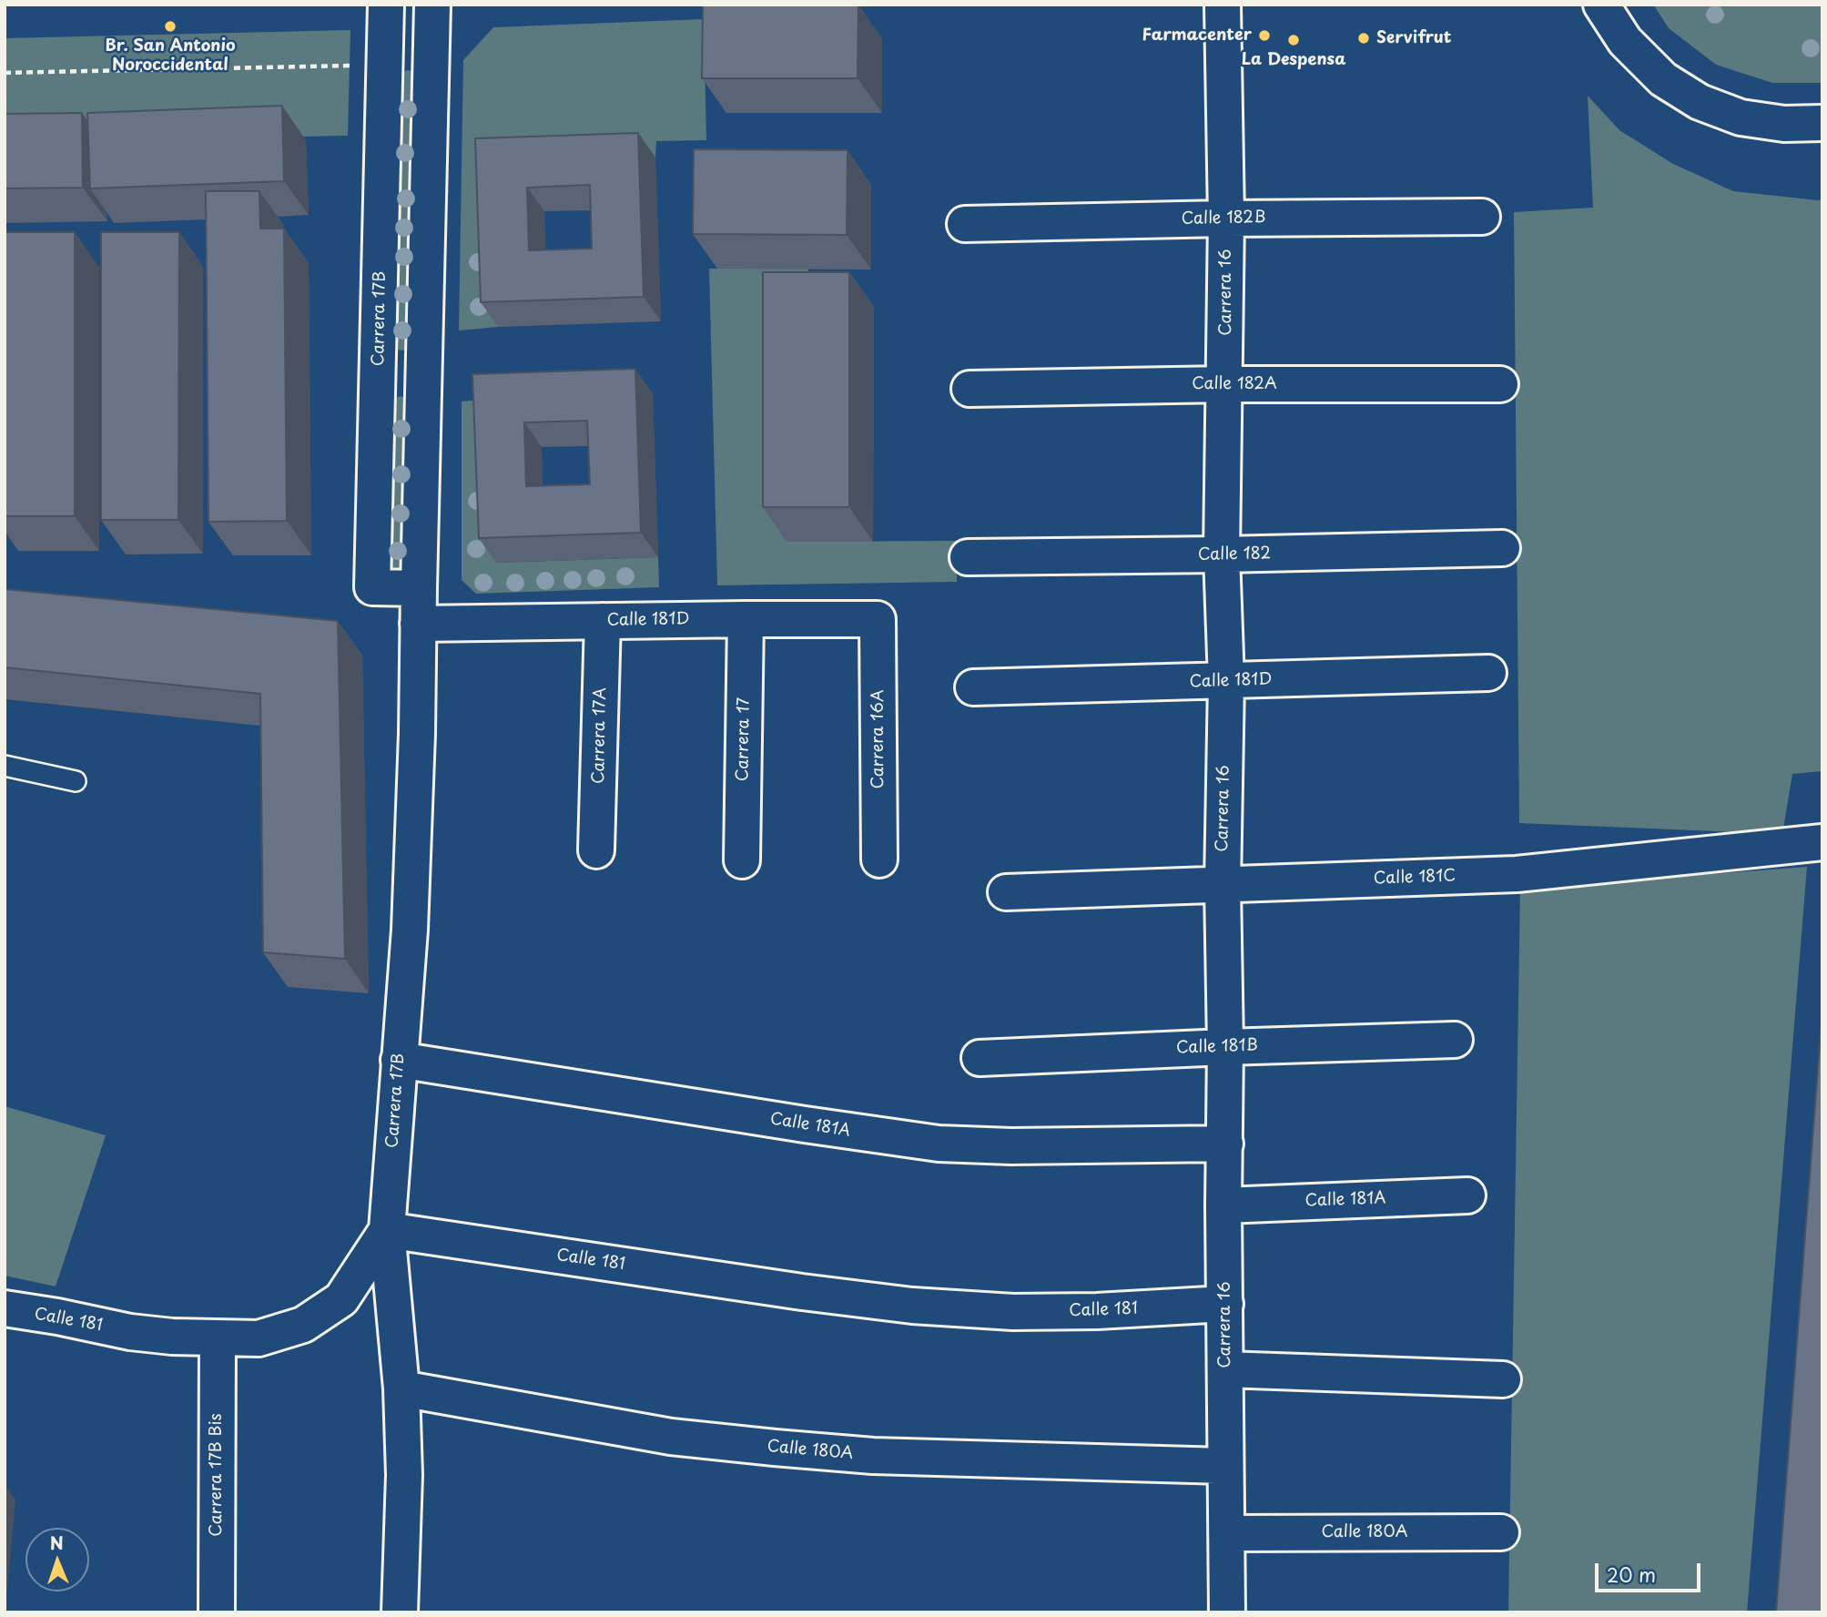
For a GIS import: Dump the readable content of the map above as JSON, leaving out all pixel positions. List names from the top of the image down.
{
  "streets": {
    "street": [
      "Calle 182B",
      "Carrera 16",
      "Carrera 17B",
      "Calle 182A",
      "Calle 182",
      "Calle 181D",
      "Carrera 17A",
      "Carrera 17",
      "Carrera 16A",
      "Calle 181C",
      "Calle 181B",
      "Calle 181A",
      "Calle 181",
      "Calle 180A",
      "Carrera 17B Bis"
    ]
  },
  "crossings": [
    ["Calle 182B", "Carrera 16"],
    ["Carrera 16", "Calle 182A"],
    ["Carrera 16", "Calle 182"],
    ["Carrera 16", "Calle 181D"],
    ["Carrera 16", "Calle 181C"],
    ["Carrera 16", "Calle 181B"],
    ["Carrera 16", "Calle 181A"],
    ["Carrera 16", "Calle 181"],
    ["Carrera 16", "Calle 180A"],
    ["Carrera 17B", "Calle 181D"],
    ["Carrera 17B", "Calle 181A"],
    ["Carrera 17B", "Calle 181"],
    ["Carrera 17B", "Calle 180A"],
    ["Calle 181D", "Carrera 17A"],
    ["Calle 181D", "Carrera 17"],
    ["Calle 181D", "Carrera 16A"],
    ["Calle 181", "Carrera 17B Bis"]
  ],
  "places": [
    "Br. San Antonio Noroccidental",
    "Farmacenter",
    "Servifrut",
    "La Despensa"
  ],
  "scale_bar": "20 m",
  "north": "top"
}
